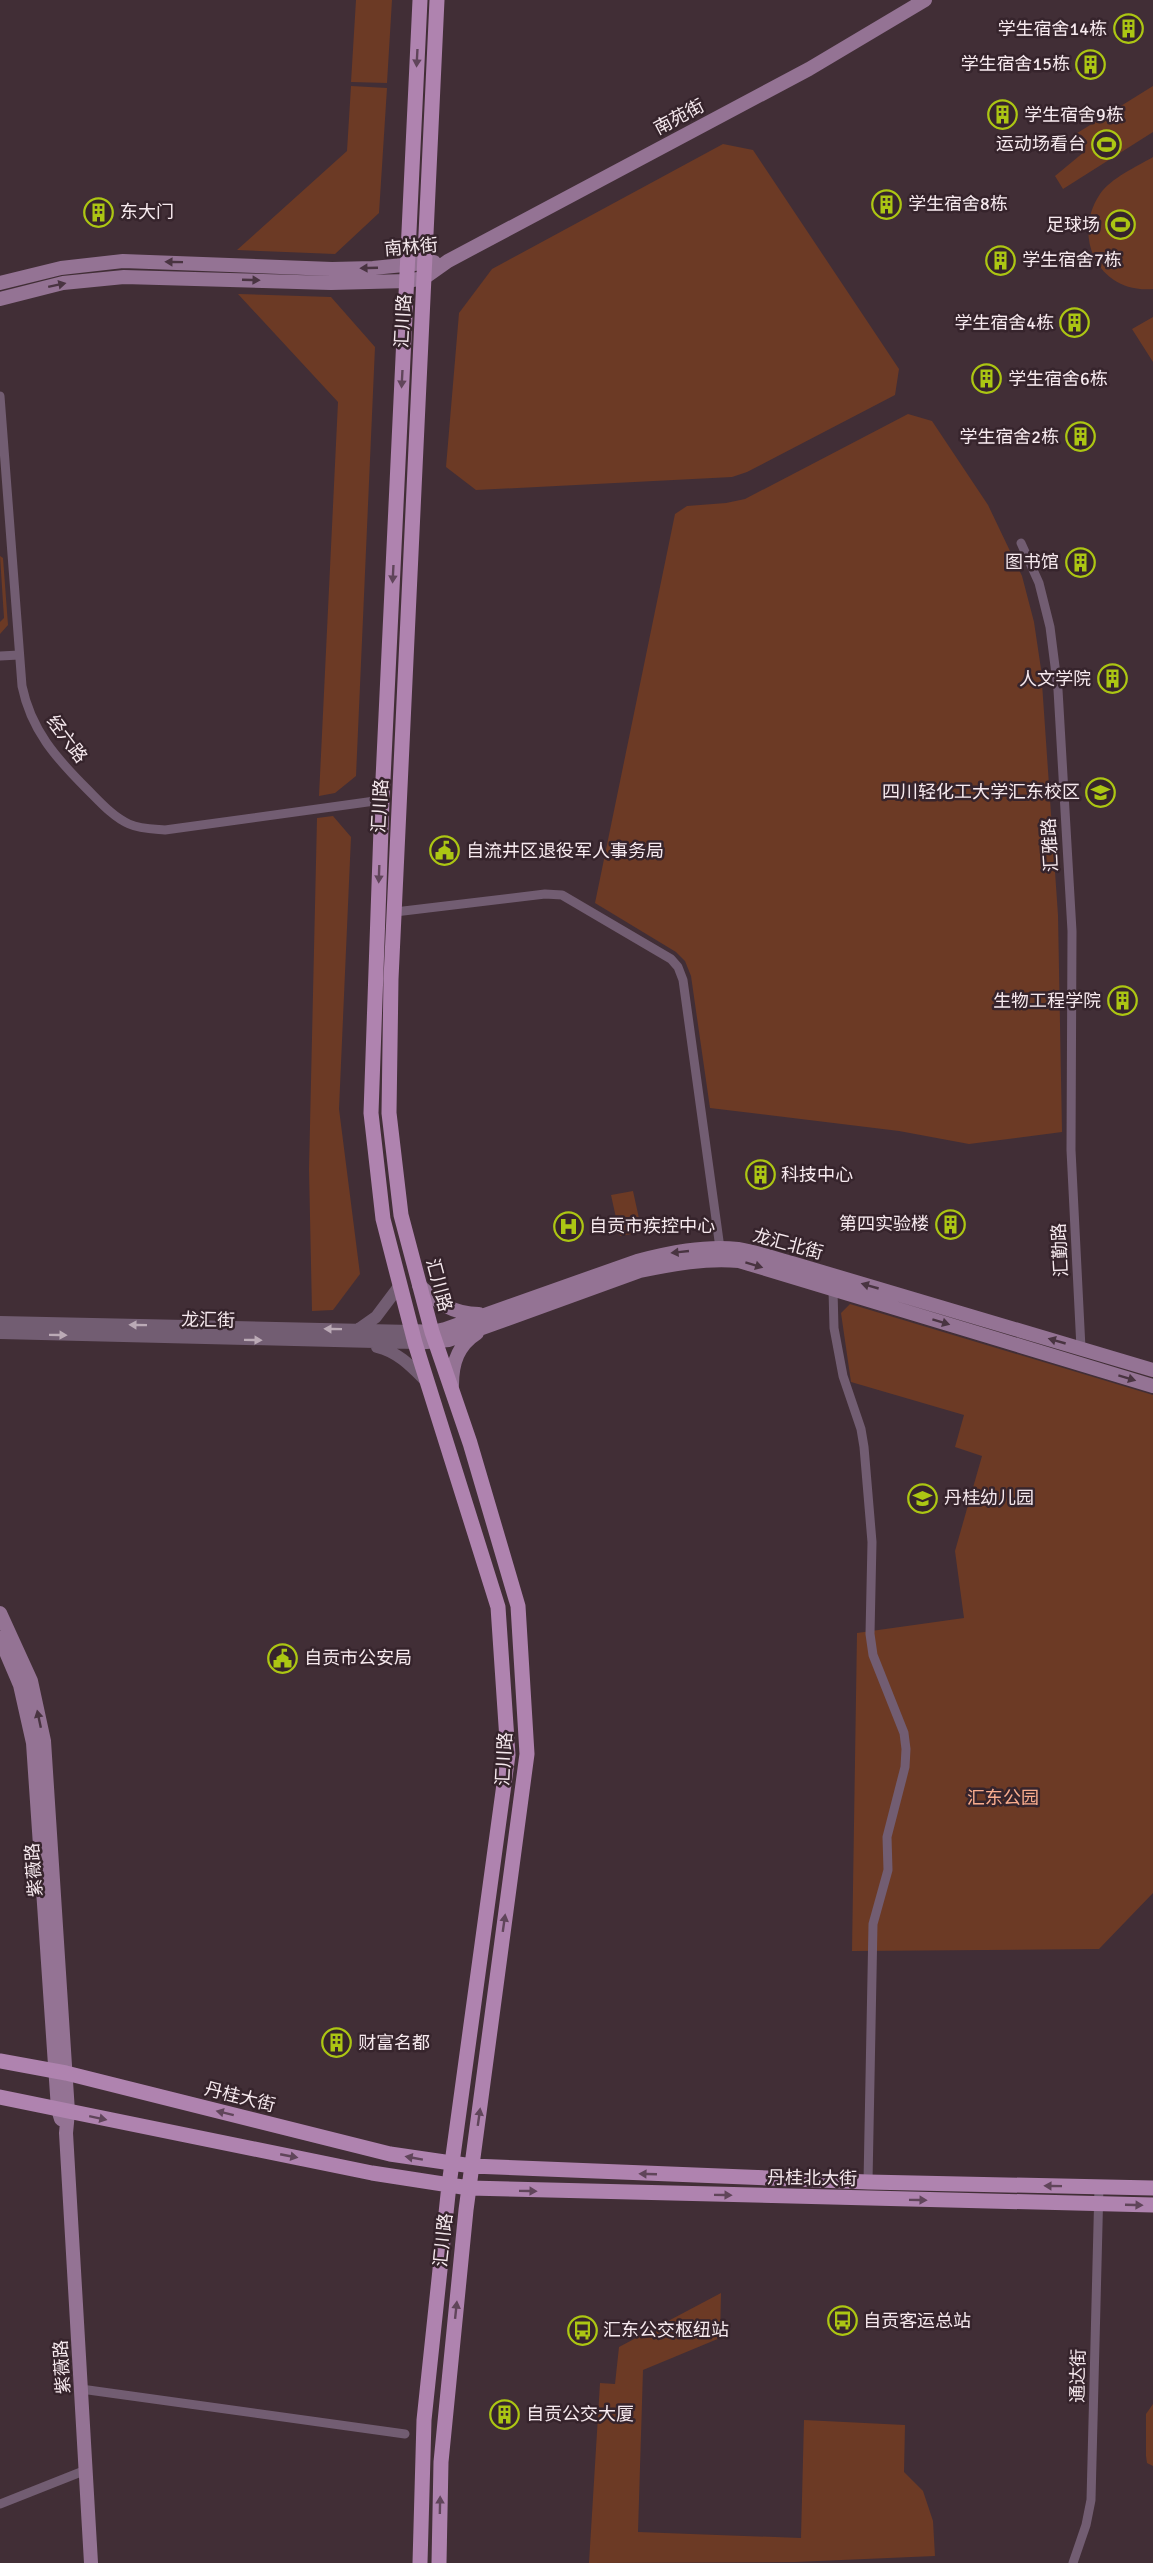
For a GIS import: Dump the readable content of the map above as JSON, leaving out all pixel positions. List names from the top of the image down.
{
  "streets": {
    "main road": [
      "南苑街",
      "南林街",
      "汇川路",
      "龙汇北街",
      "紫薇路",
      "丹桂大街",
      "丹桂北大街"
    ],
    "street": [
      "经六路",
      "汇雅路",
      "汇勤路",
      "龙汇街",
      "通达街"
    ]
  },
  "crossings": [
    ["南苑街", "南林街"],
    ["南林街", "汇川路"],
    ["汇川路", "经六路"],
    ["汇川路", "龙汇北街"],
    ["汇川路", "龙汇街"],
    ["汇川路", "丹桂大街"],
    ["汇川路", "丹桂北大街"],
    ["汇雅路", "汇勤路"],
    ["龙汇北街", "汇勤路"],
    ["龙汇北街", "龙汇街"],
    ["紫薇路", "丹桂大街"],
    ["紫薇路", "丹桂北大街"],
    ["丹桂大街", "丹桂北大街"],
    ["丹桂北大街", "通达街"]
  ],
  "one_way": ["丹桂大街"],
  "parks": ["汇东公园"],
  "places": {
    "building": [
      "学生宿舍14栋",
      "学生宿舍15栋",
      "学生宿舍9栋",
      "学生宿舍8栋",
      "东大门",
      "学生宿舍7栋",
      "学生宿舍4栋",
      "学生宿舍6栋",
      "学生宿舍2栋",
      "图书馆",
      "人文学院",
      "生物工程学院",
      "科技中心",
      "第四实验楼",
      "财富名都",
      "自贡公交大厦"
    ],
    "sports": ["运动场看台", "足球场"],
    "school or university": ["四川轻化工大学汇东校区", "丹桂幼儿园"],
    "public building": ["自流井区退役军人事务局", "自贡市公安局"],
    "hospital": ["自贡市疾控中心"],
    "bus stop": ["自贡客运总站", "汇东公交枢纽站"]
  }
}
